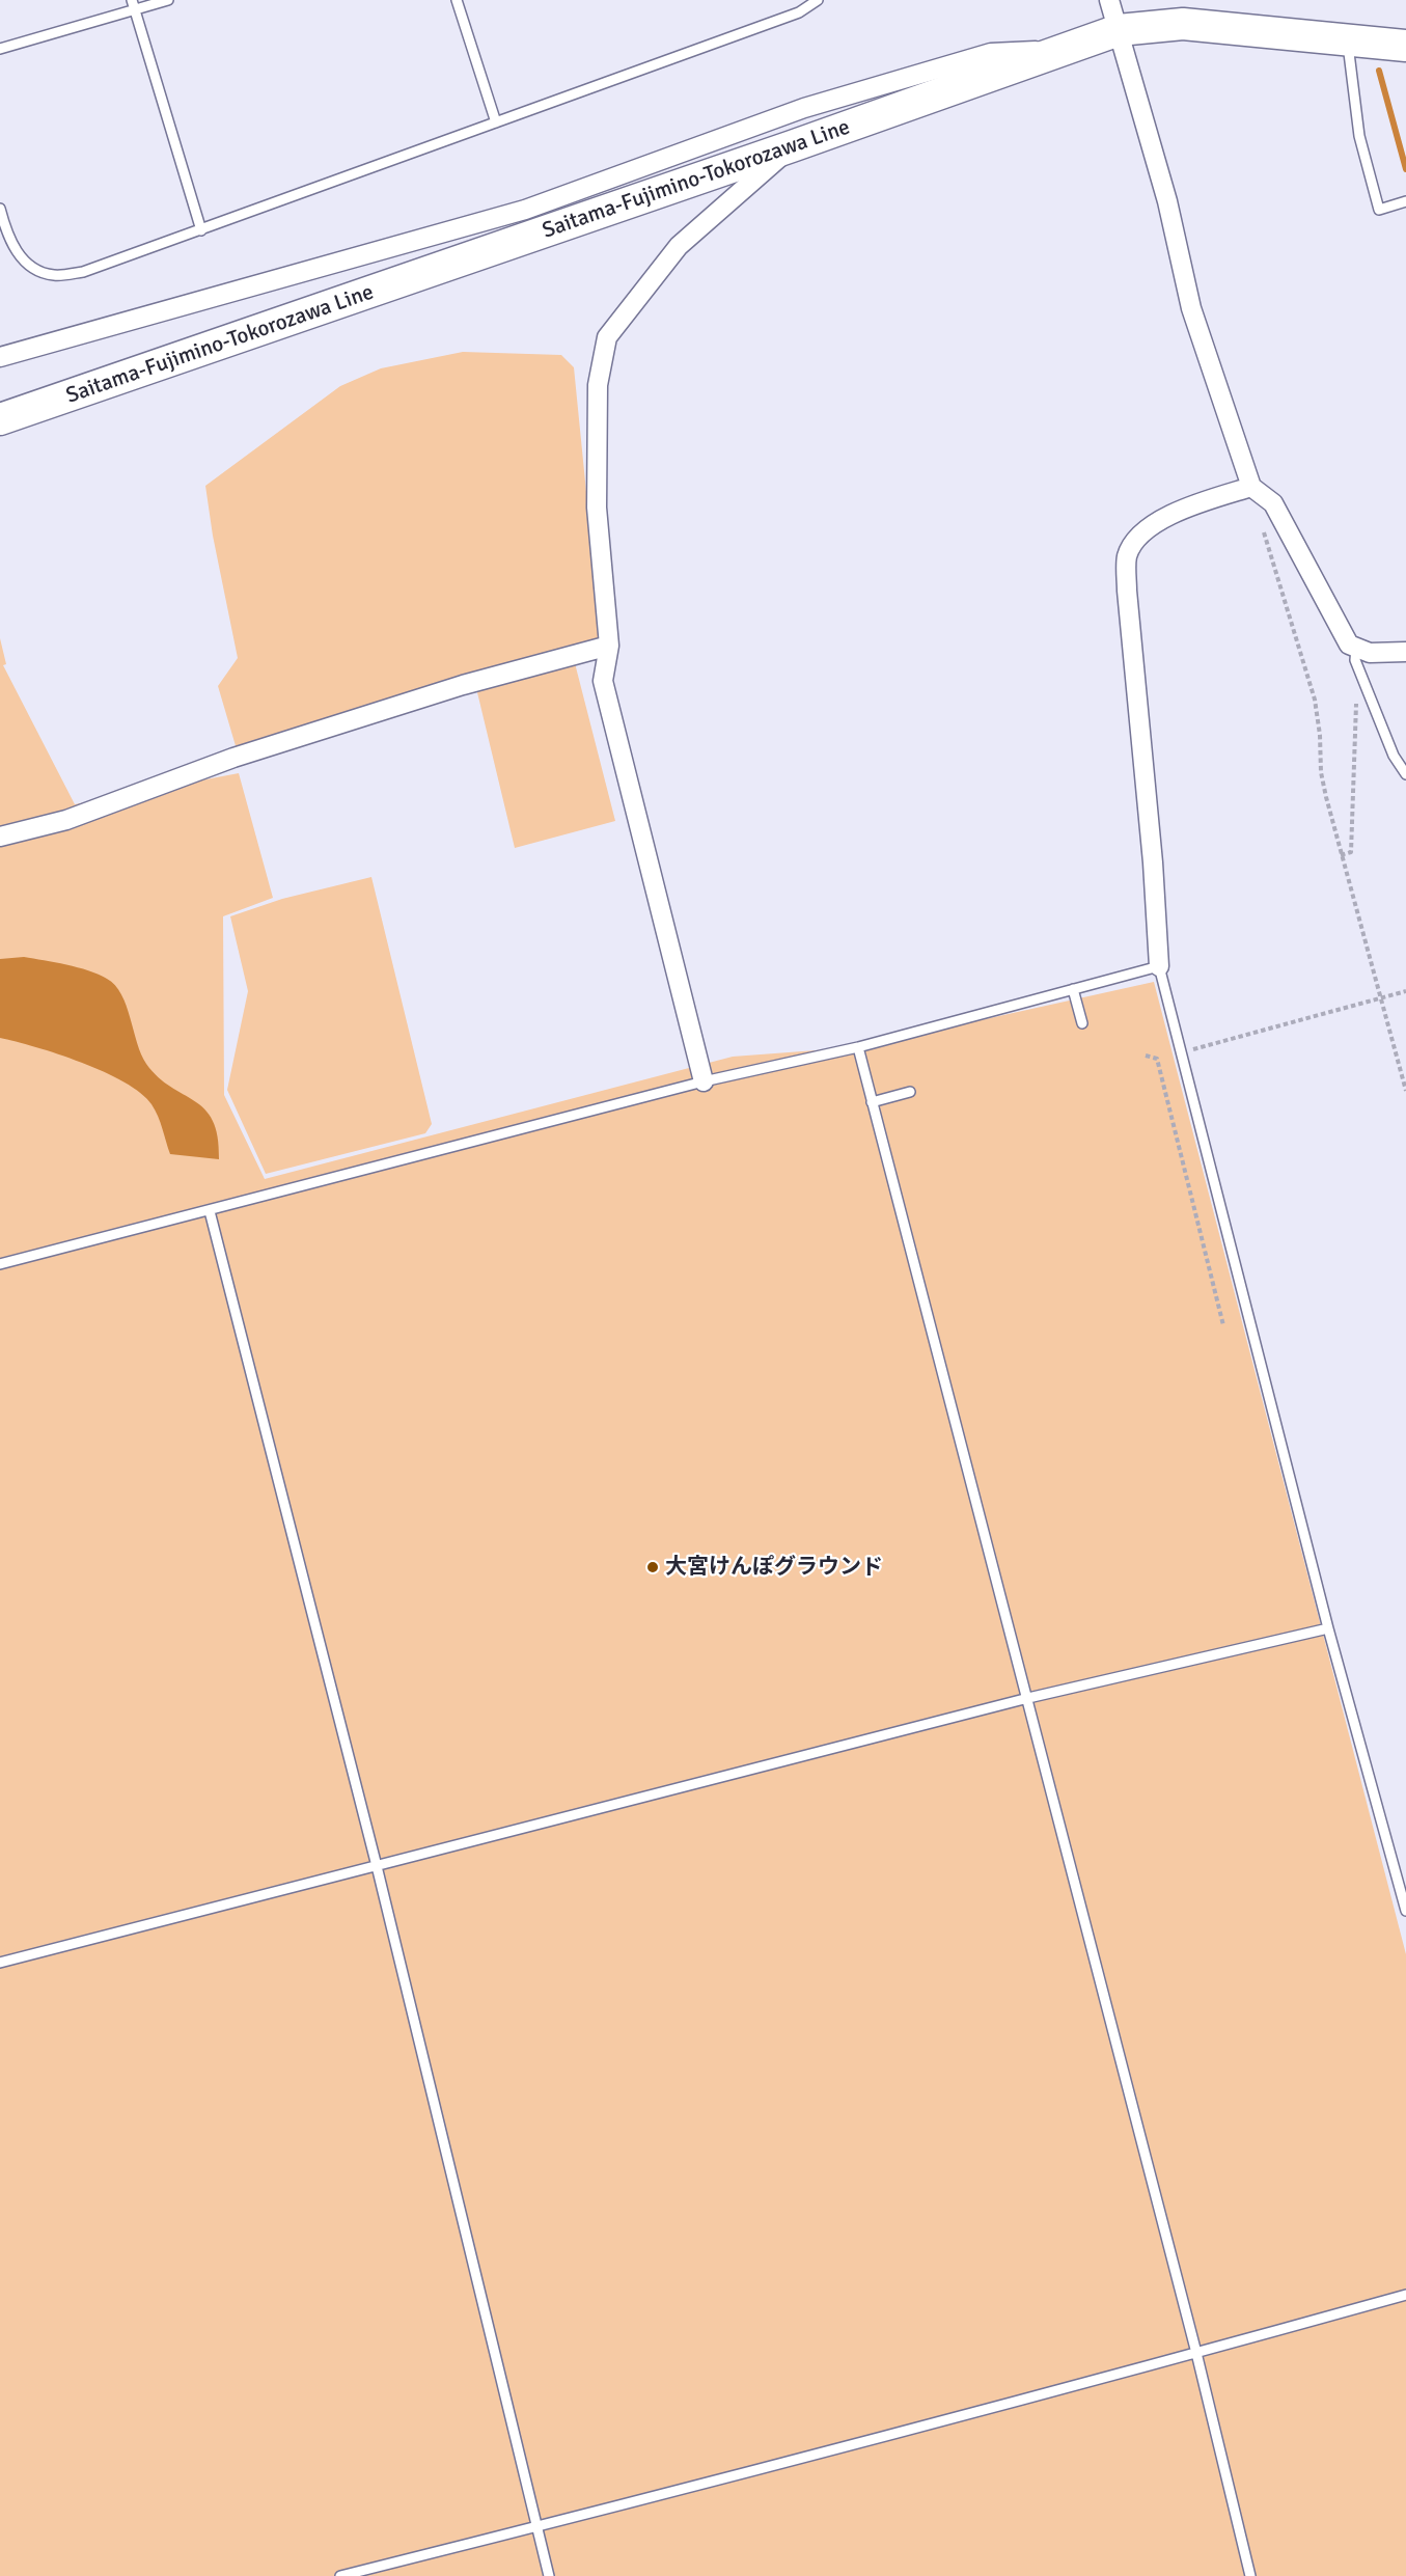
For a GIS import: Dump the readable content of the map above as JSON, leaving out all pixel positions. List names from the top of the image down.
{
  "streets": {
    "main road": ["Saitama-Fujimino-Tokorozawa Line"]
  },
  "places": ["大宮けんぽグラウンド"]
}
